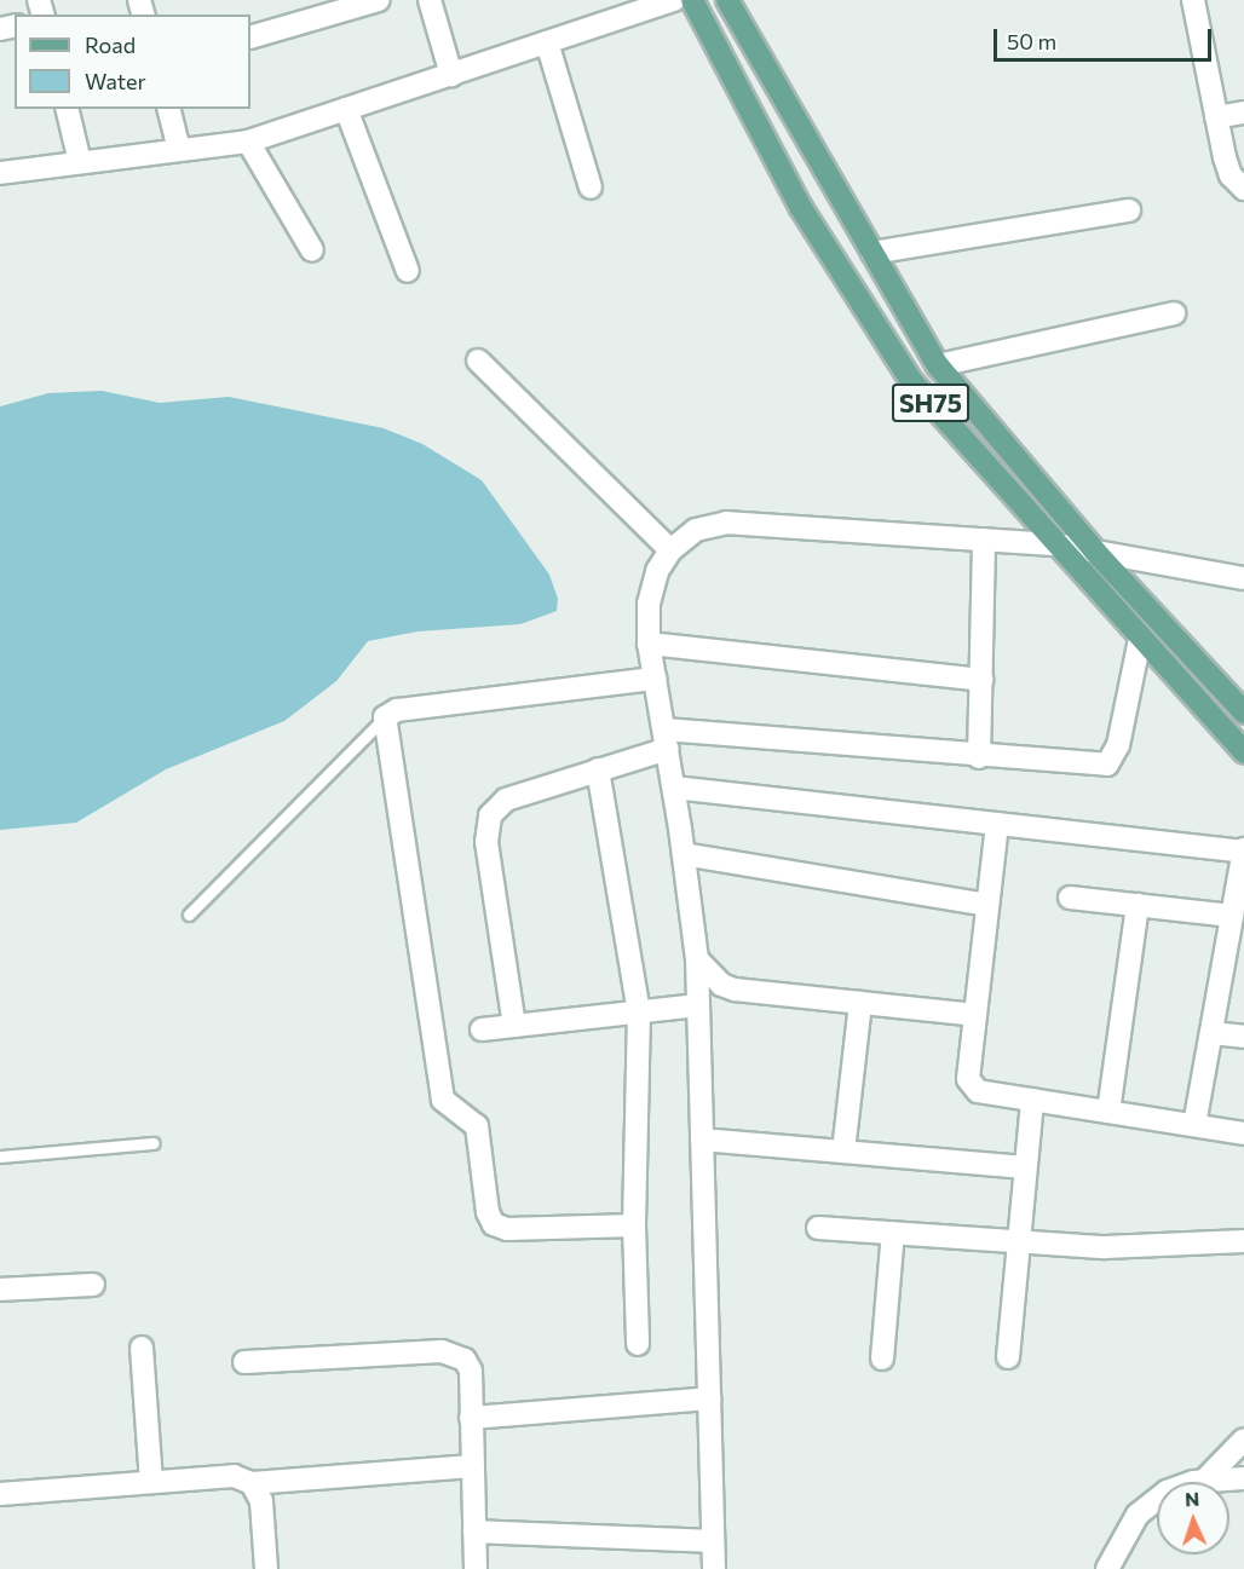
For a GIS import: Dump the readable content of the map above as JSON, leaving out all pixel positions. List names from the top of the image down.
{
  "streets": {
    "main road": ["SH75"]
  },
  "legend": ["Road", "Water"],
  "scale_bar": "50 m",
  "north": "top"
}
